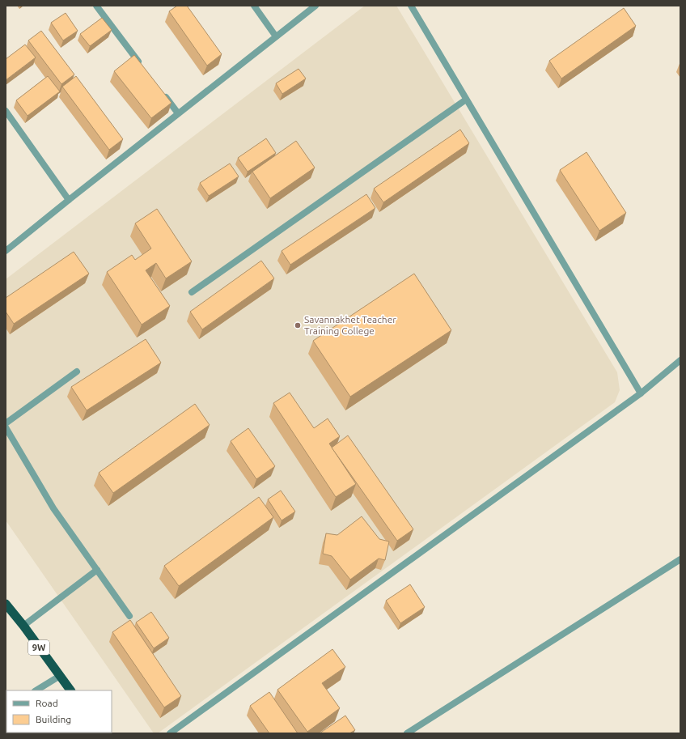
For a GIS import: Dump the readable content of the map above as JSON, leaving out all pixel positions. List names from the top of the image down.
{
  "streets": {
    "highway": ["9W"]
  },
  "places": ["Savannakhet Teacher Training College"],
  "legend": ["Road", "Building"]
}
